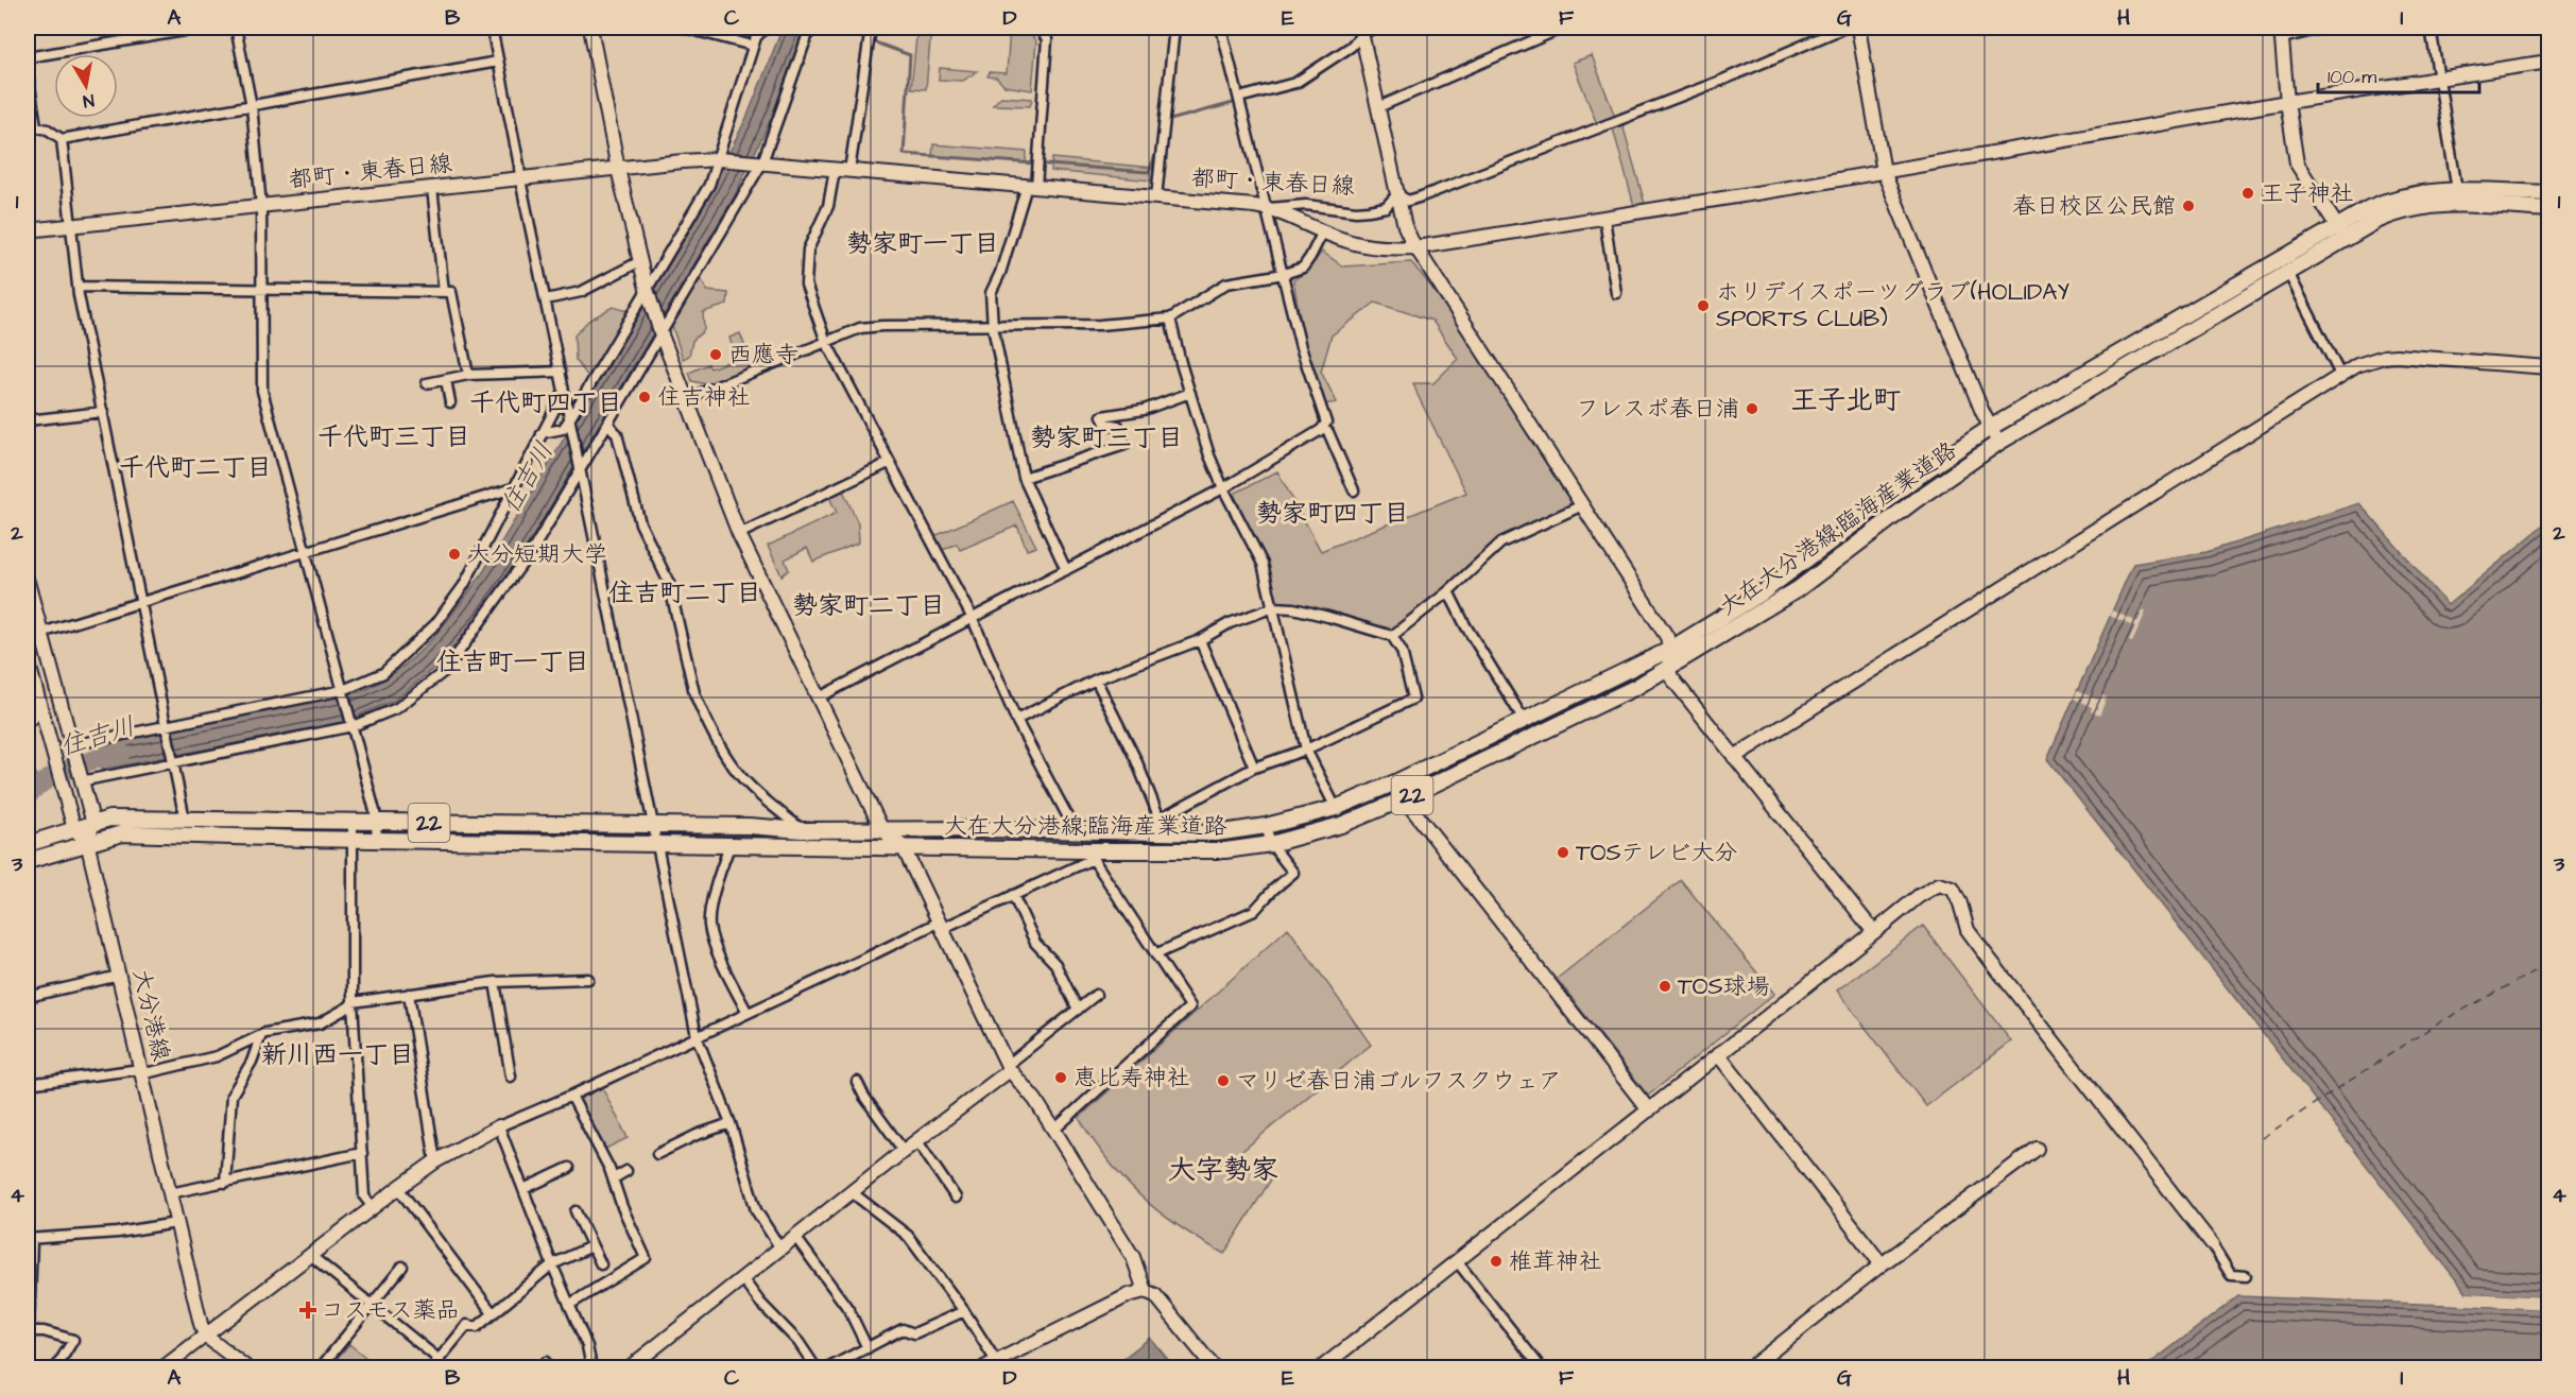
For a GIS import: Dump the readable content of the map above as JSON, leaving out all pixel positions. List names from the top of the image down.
{
  "streets": {
    "main road": ["大在大分港線;臨海産業道路", "22"],
    "street": ["都町・東春日線", "大分港線"]
  },
  "crossings": [
    ["大在大分港線;臨海産業道路", "22"],
    ["大在大分港線;臨海産業道路", "大分港線"]
  ],
  "districts": [
    "勢家町一丁目",
    "王子北町",
    "千代町四丁目",
    "千代町三丁目",
    "勢家町三丁目",
    "千代町二丁目",
    "勢家町四丁目",
    "住吉町二丁目",
    "勢家町二丁目",
    "住吉町一丁目",
    "新川西一丁目",
    "大字勢家"
  ],
  "water": ["住吉川"],
  "places": {
    "other": [
      "王子神社",
      "春日校区公民館",
      "ホリデイスポーツグラブ(HOLIDAY SPORTS CLUB)",
      "西應寺",
      "住吉神社",
      "フレスポ春日浦",
      "大分短期大学",
      "TOSテレビ大分",
      "TOS球場",
      "恵比寿神社",
      "マリゼ春日浦ゴルフスクウェア",
      "椎茸神社"
    ],
    "health": ["コスモス薬品"]
  },
  "scale_bar": "100 m",
  "north": "bottom",
  "grid": {
    "columns": [
      "A",
      "B",
      "C",
      "D",
      "E",
      "F",
      "G",
      "H",
      "I"
    ],
    "rows": [
      "1",
      "2",
      "3",
      "4"
    ]
  }
}
